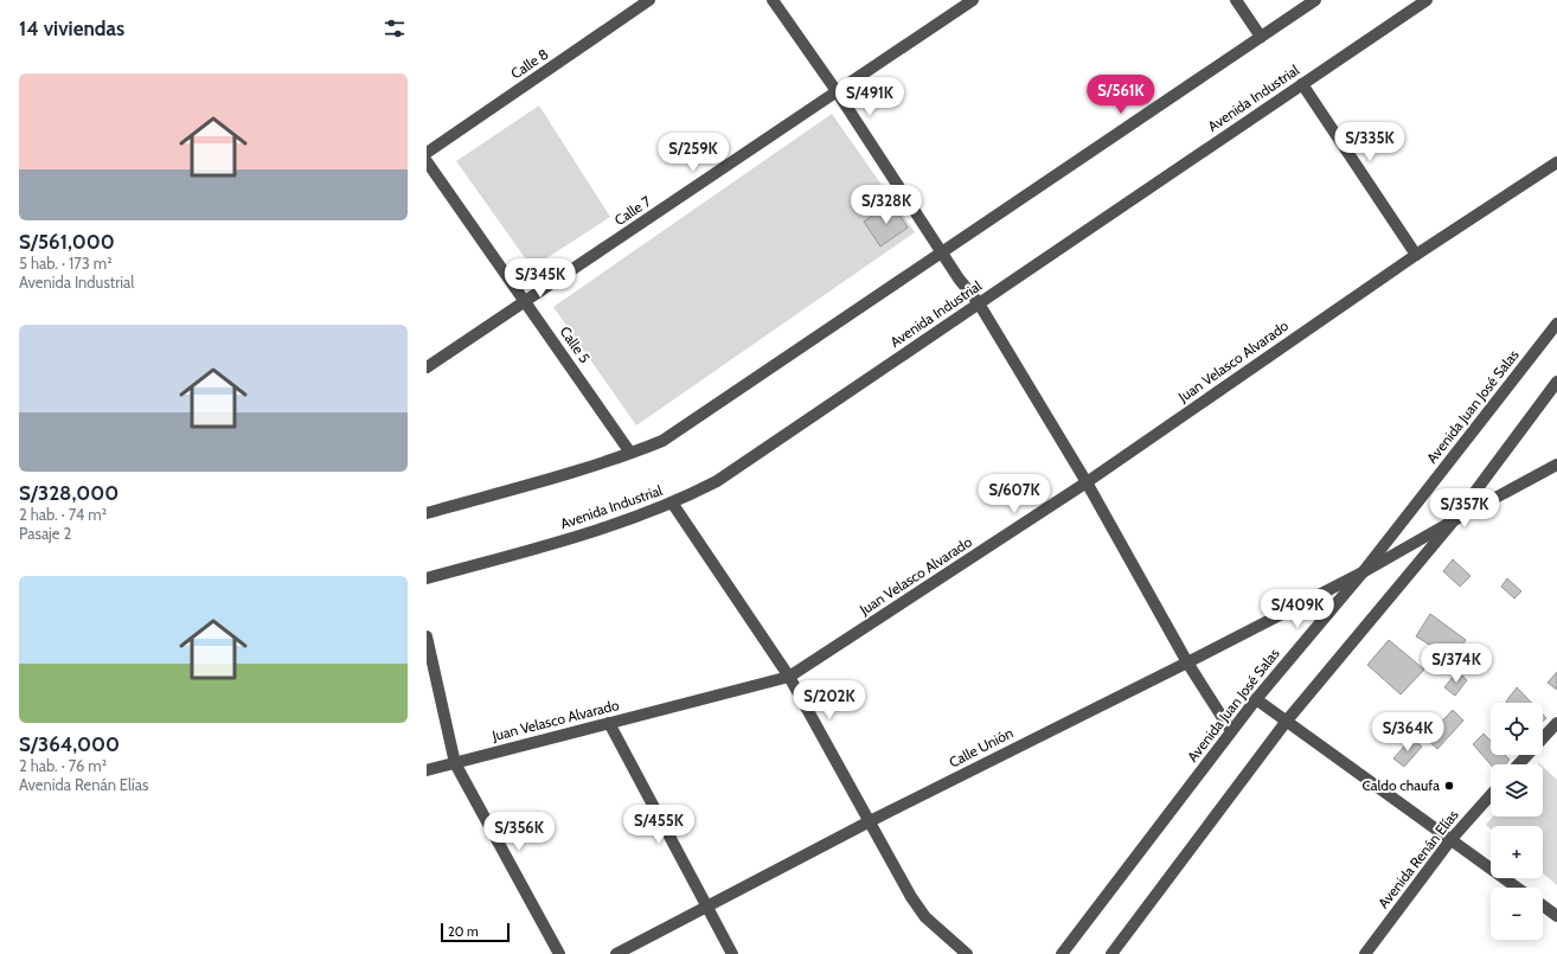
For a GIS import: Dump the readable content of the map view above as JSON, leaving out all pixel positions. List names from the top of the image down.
{
  "streets": {
    "street": [
      "Calle 8",
      "Avenida Industrial",
      "Calle 7",
      "Calle 5",
      "Juan Velasco Alvarado",
      "Avenida Juan José Salas",
      "Calle Unión",
      "Avenida Renán Elías"
    ]
  },
  "crossings": [
    ["Calle 7", "Calle 5"],
    ["Avenida Juan José Salas", "Calle Unión"]
  ],
  "places": ["Caldo chaufa"],
  "scale_bar": "20 m",
  "page": {
    "heading": "14 viviendas",
    "list": [
      {
        "name": "S/561,000",
        "note": "5 hab. · 173 m² · Avenida Industrial"
      },
      {
        "name": "S/328,000",
        "note": "2 hab. · 74 m² · Pasaje 2"
      },
      {
        "name": "S/364,000",
        "note": "2 hab. · 76 m² · Avenida Renán Elías"
      }
    ],
    "price": [
      "S/561K",
      "S/491K",
      "S/335K",
      "S/259K",
      "S/328K",
      "S/345K",
      "S/607K",
      "S/357K",
      "S/409K",
      "S/374K",
      "S/202K",
      "S/364K",
      "S/455K",
      "S/356K"
    ],
    "map_buttons": ["+", "−"],
    "scale": "20 m"
  }
}
